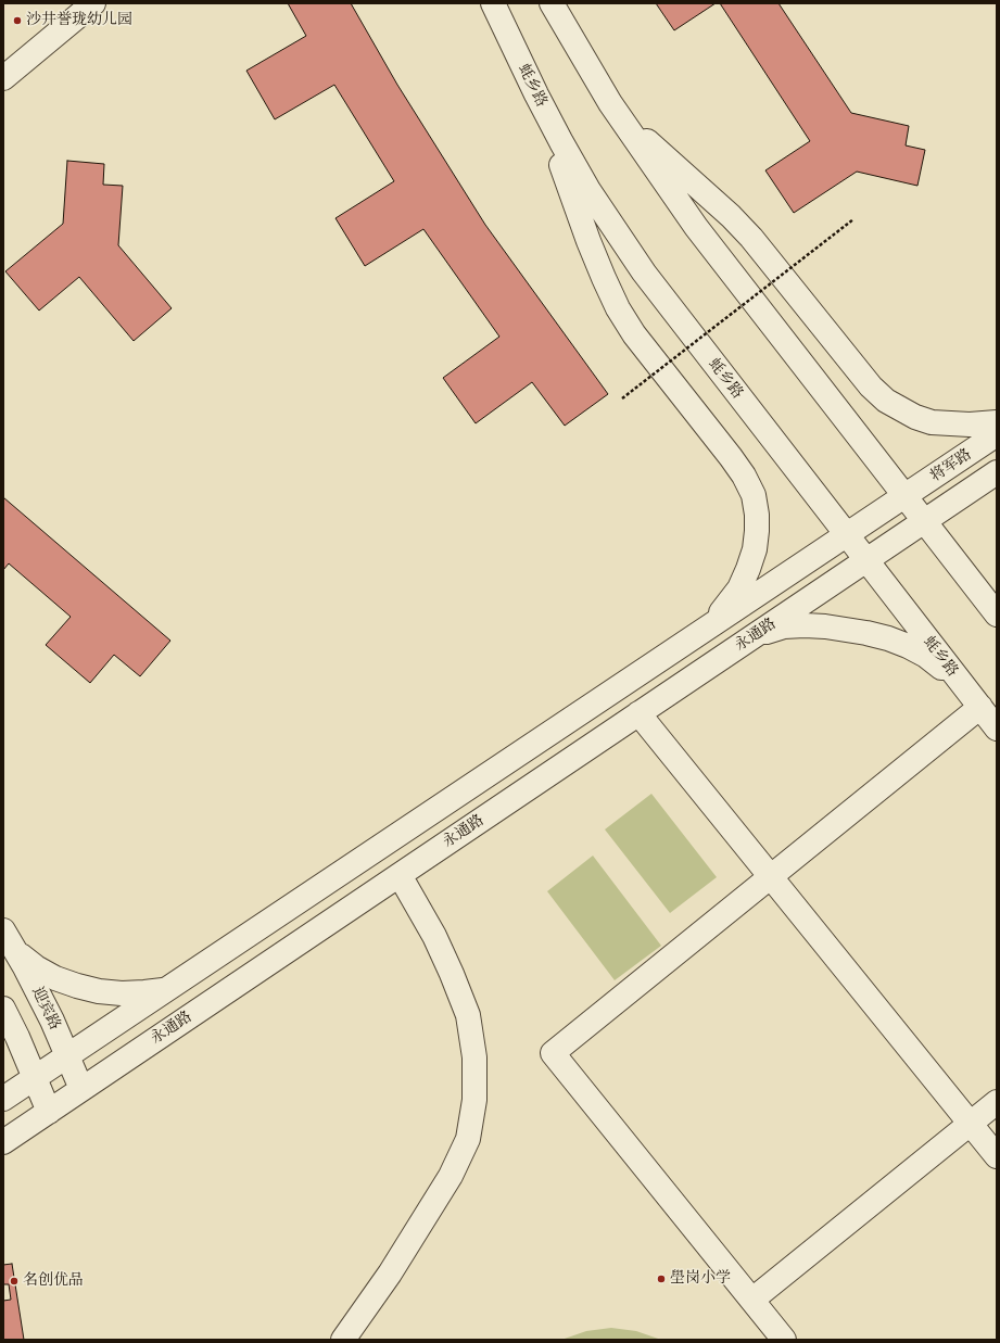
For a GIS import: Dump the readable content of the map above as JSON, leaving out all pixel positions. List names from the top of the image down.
{
  "streets": {
    "street": [
      "蚝乡路",
      "将军路",
      "永通路",
      "迎宾路"
    ]
  },
  "crossings": [
    ["蚝乡路", "永通路"],
    ["将军路", "永通路"],
    ["永通路", "迎宾路"]
  ],
  "places": ["沙井誉珑幼儿园", "壆岗小学", "名创优品"]
}
